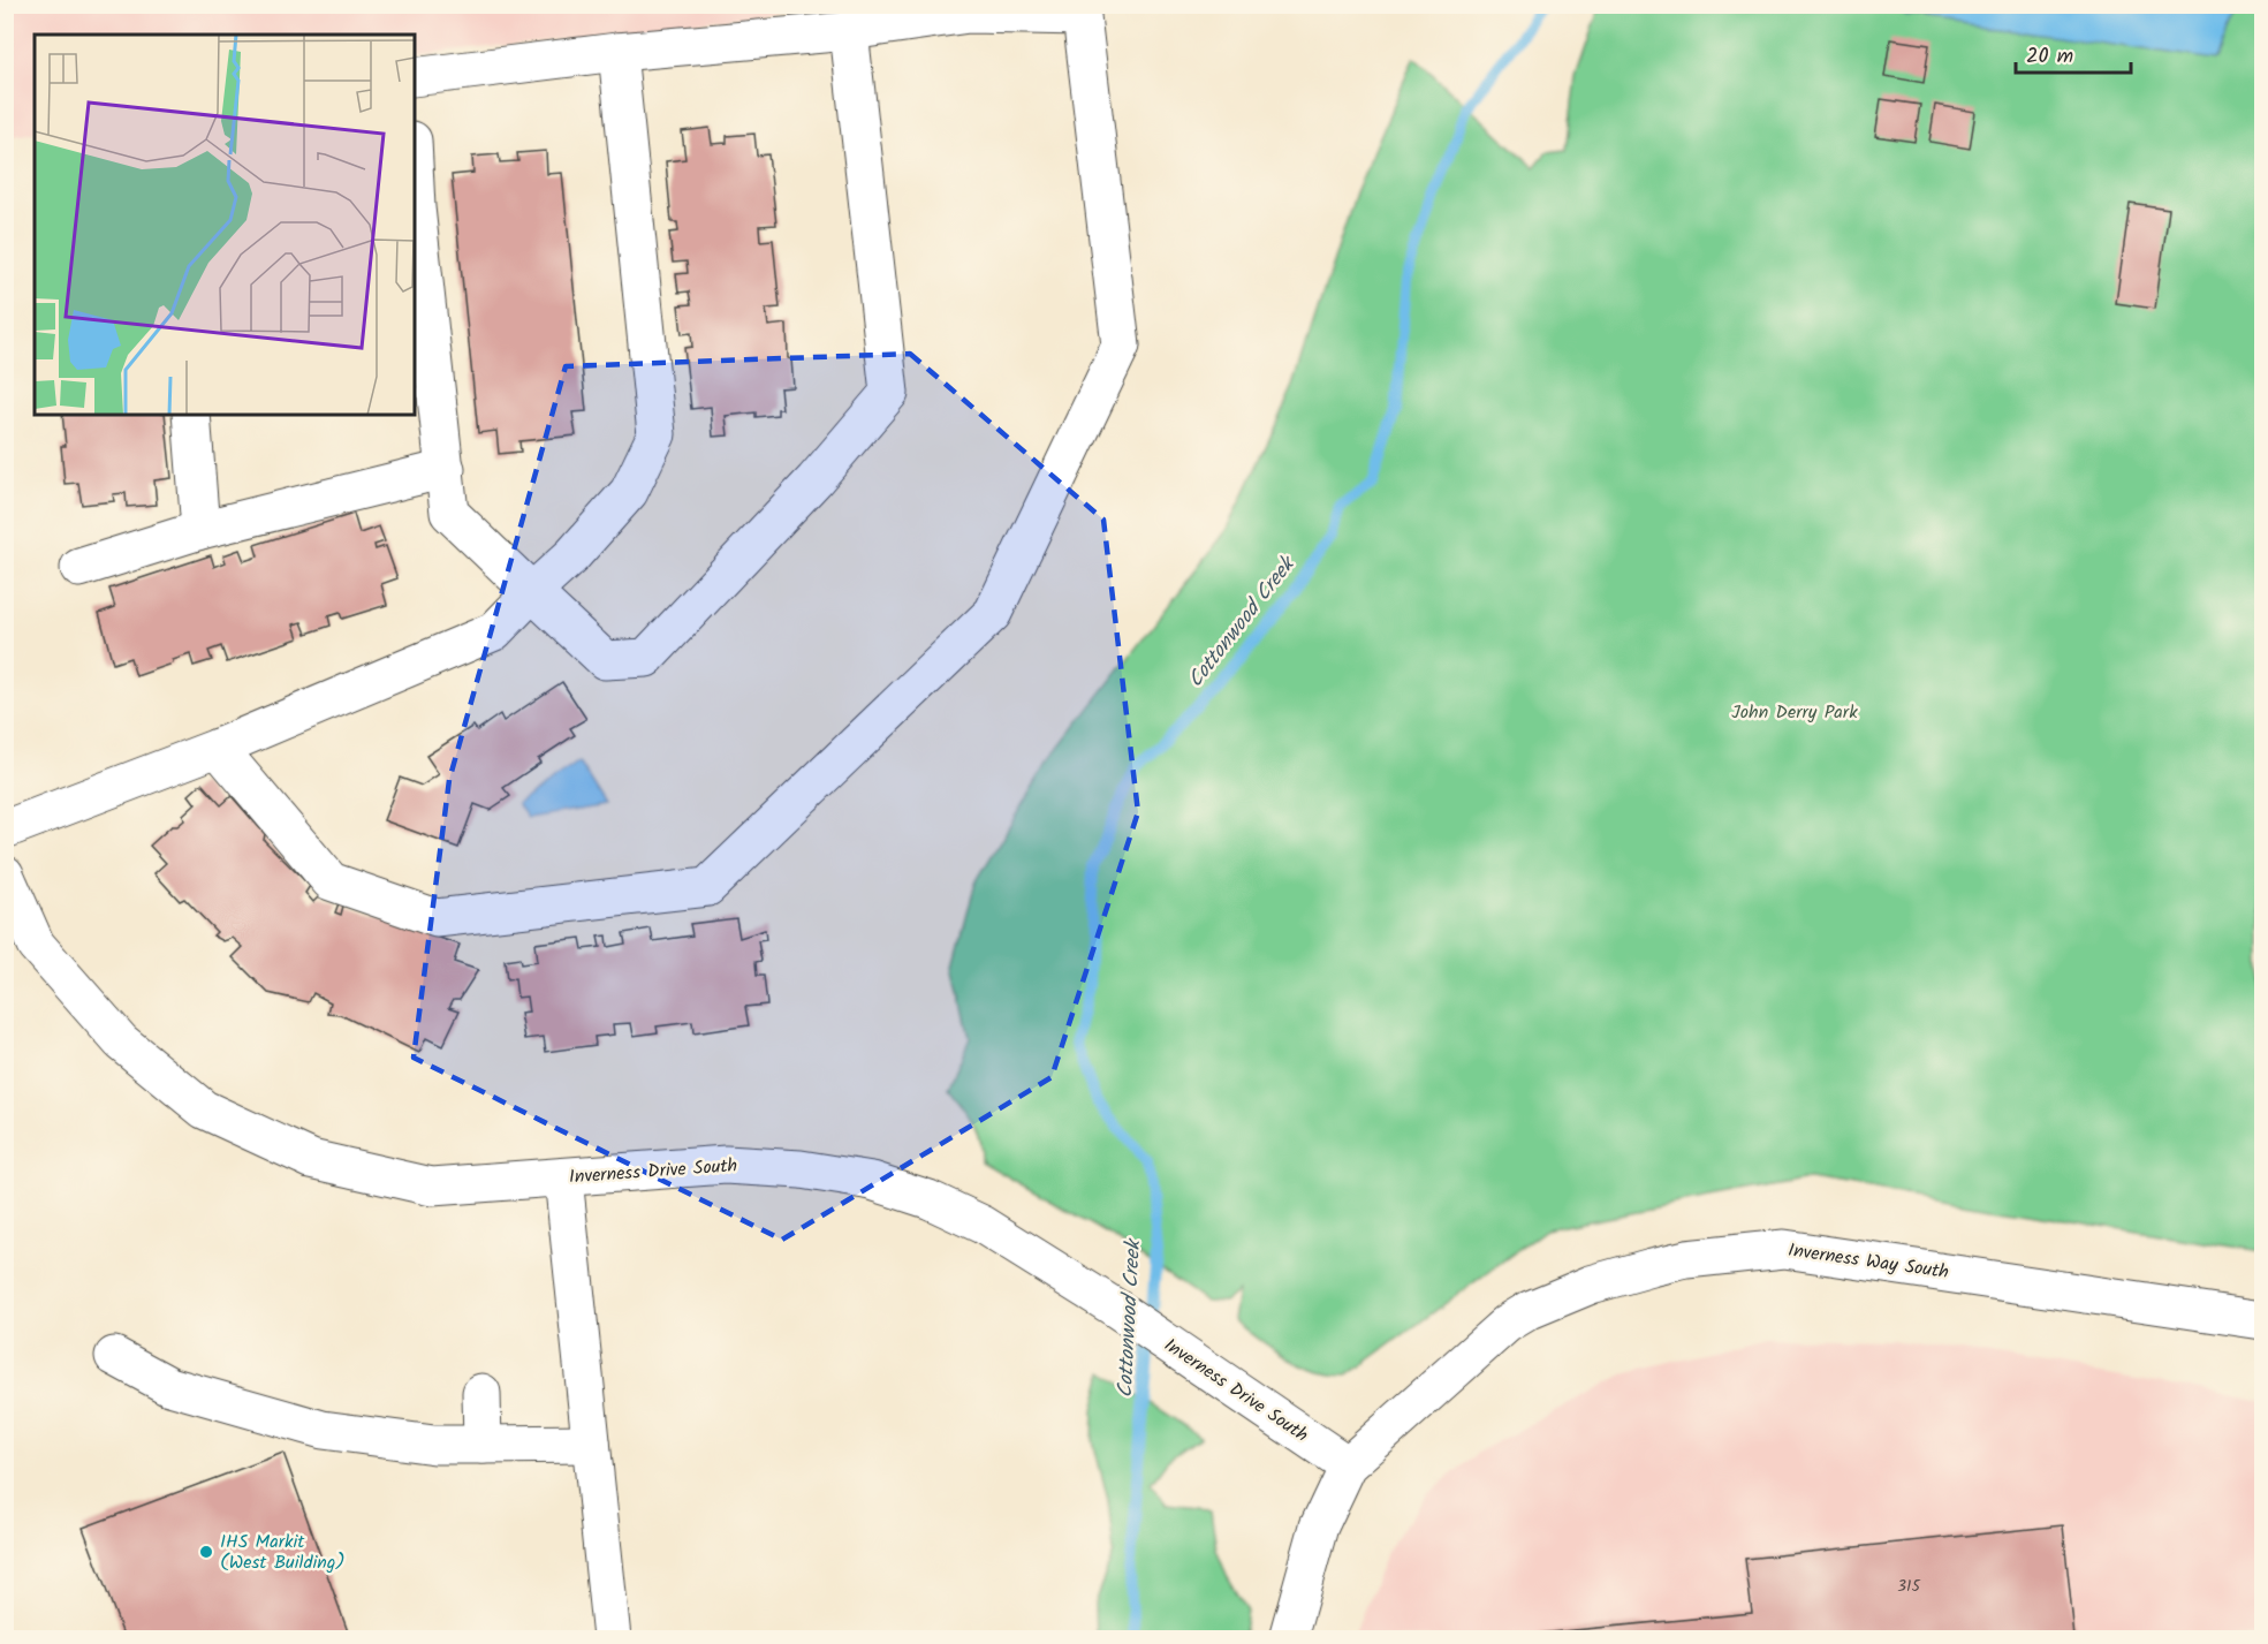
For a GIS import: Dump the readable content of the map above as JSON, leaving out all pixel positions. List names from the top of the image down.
{
  "streets": {
    "street": ["Inverness Drive South", "Inverness Way South"]
  },
  "crossings": [
    ["Inverness Drive South", "Inverness Way South"]
  ],
  "water": ["Cottonwood Creek"],
  "parks": ["John Derry Park"],
  "places": ["IHS Markit (West Building)"],
  "house_numbers": ["315"],
  "scale_bar": "20 m"
}
